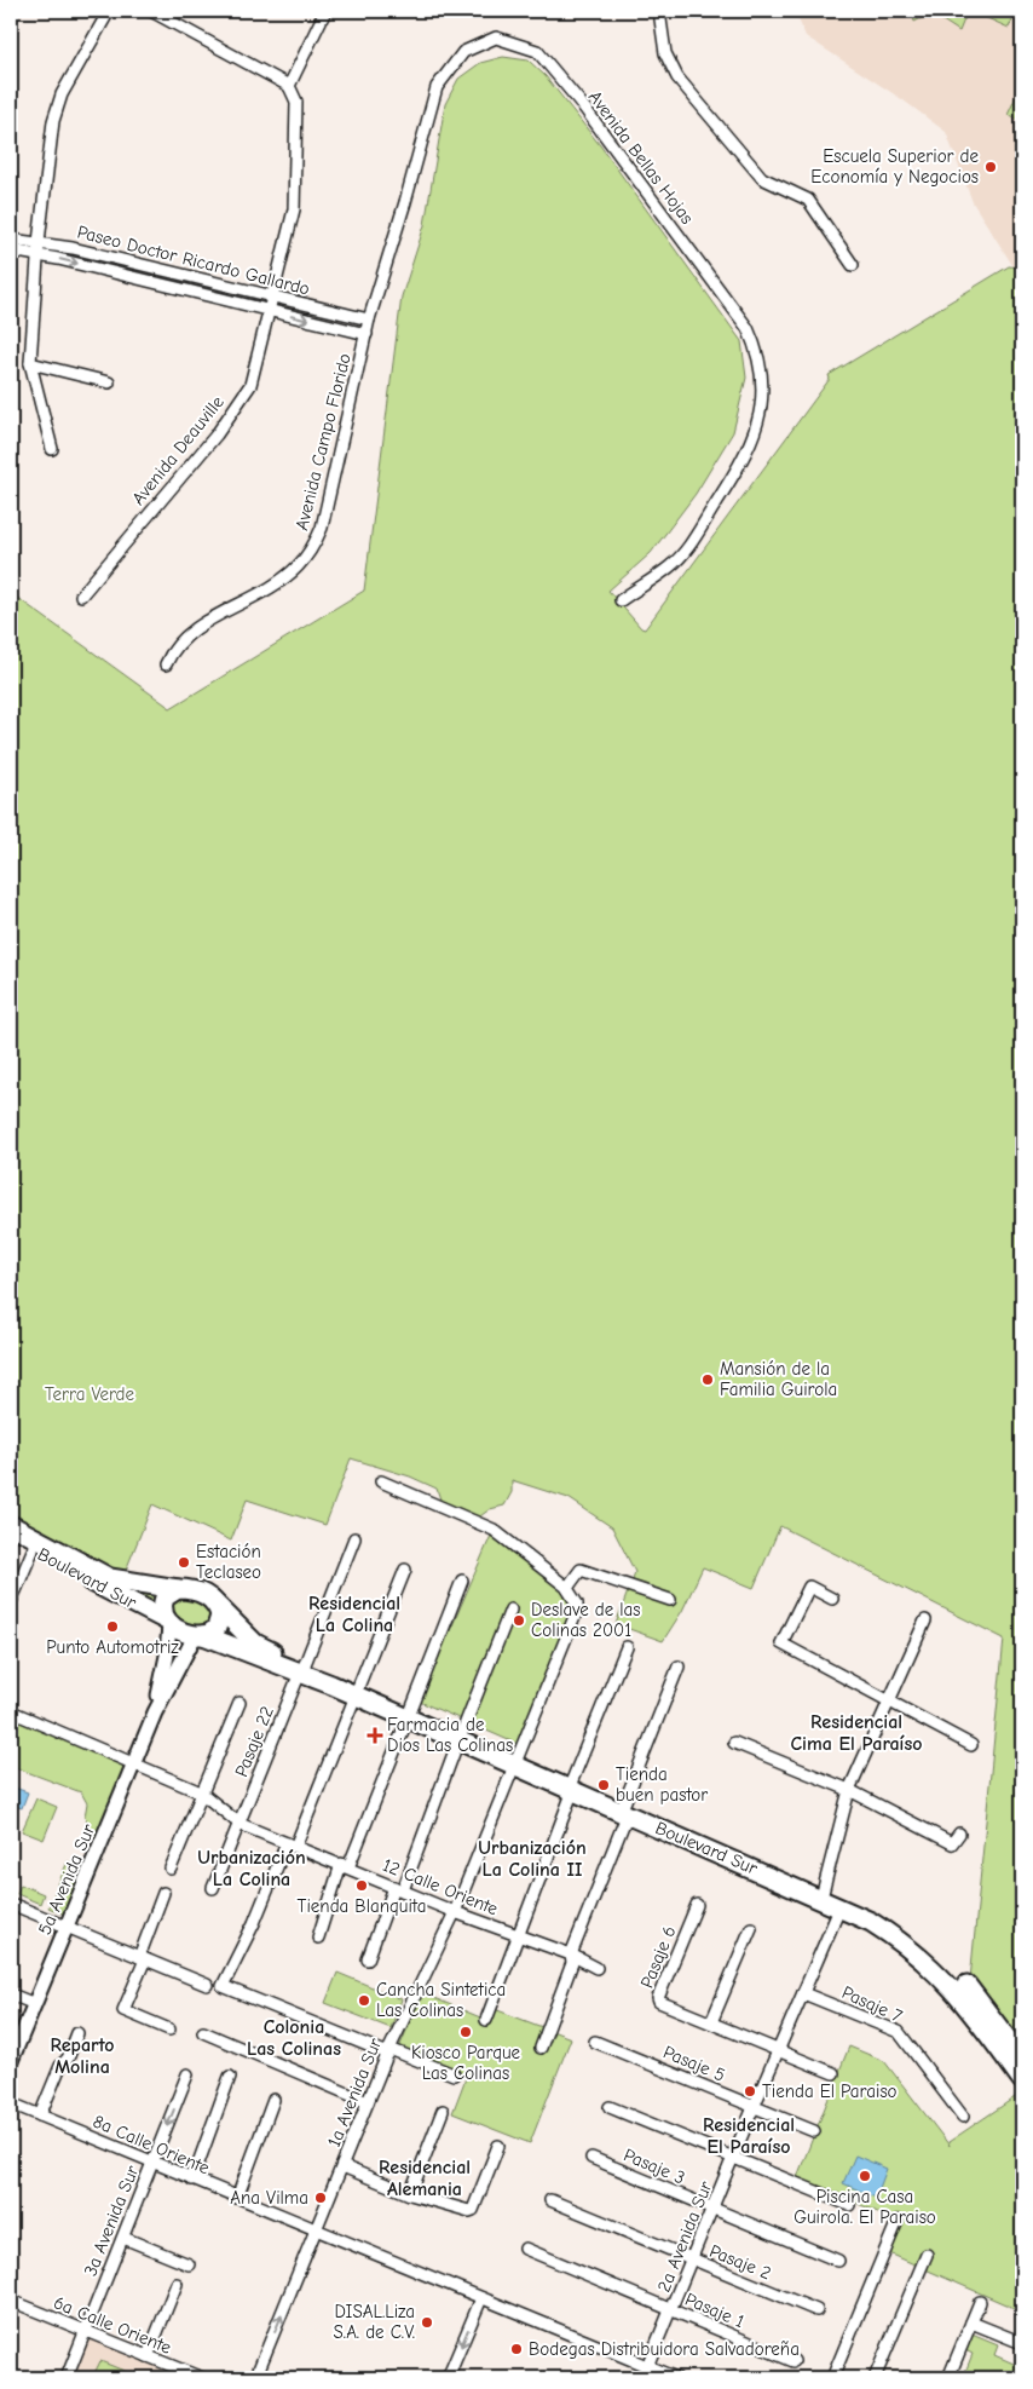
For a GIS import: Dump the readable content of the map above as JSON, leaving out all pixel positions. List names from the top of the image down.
{
  "streets": {
    "highway": ["Boulevard Sur"],
    "street": [
      "Avenida Bellas Hojas",
      "Paseo Doctor Ricardo Gallardo",
      "Avenida Campo Florido",
      "Avenida Deauville",
      "Pasaje 22",
      "5a Avenida Sur",
      "12 Calle Oriente",
      "Pasaje 6",
      "Pasaje 7",
      "Pasaje 5",
      "1a Avenida Sur",
      "8a Calle Oriente",
      "Pasaje 3",
      "3a Avenida Sur",
      "2a Avenida Sur",
      "Pasaje 2",
      "Pasaje 1",
      "6a Calle Oriente"
    ]
  },
  "crossings": [
    ["Avenida Bellas Hojas", "Paseo Doctor Ricardo Gallardo"],
    ["Avenida Bellas Hojas", "Avenida Campo Florido"],
    ["Paseo Doctor Ricardo Gallardo", "Avenida Campo Florido"],
    ["Paseo Doctor Ricardo Gallardo", "Avenida Deauville"],
    ["Boulevard Sur", "Pasaje 22"],
    ["Boulevard Sur", "5a Avenida Sur"],
    ["Boulevard Sur", "1a Avenida Sur"],
    ["Boulevard Sur", "2a Avenida Sur"],
    ["Pasaje 22", "12 Calle Oriente"],
    ["5a Avenida Sur", "12 Calle Oriente"],
    ["12 Calle Oriente", "1a Avenida Sur"],
    ["Pasaje 6", "2a Avenida Sur"],
    ["Pasaje 7", "2a Avenida Sur"],
    ["Pasaje 5", "2a Avenida Sur"],
    ["1a Avenida Sur", "8a Calle Oriente"],
    ["8a Calle Oriente", "3a Avenida Sur"],
    ["8a Calle Oriente", "2a Avenida Sur"],
    ["Pasaje 3", "2a Avenida Sur"],
    ["3a Avenida Sur", "6a Calle Oriente"],
    ["2a Avenida Sur", "Pasaje 2"],
    ["2a Avenida Sur", "Pasaje 1"]
  ],
  "districts": [
    "Residencial La Colina",
    "Residencial Cima El Paraíso",
    "Urbanización La Colina II",
    "Urbanización La Colina",
    "Colonia Las Colinas",
    "Reparto Molina",
    "Residencial El Paraíso",
    "Residencial Alemania"
  ],
  "parks": ["Terra Verde"],
  "places": {
    "other": [
      "Escuela Superior de Economía y Negocios",
      "Mansión de la Familia Guirola",
      "Estación Teclaseo",
      "Deslave de las Colinas 2001",
      "Punto Automotriz",
      "Tienda buen pastor",
      "Tienda Blanquita",
      "Cancha Sintetica Las Colinas",
      "Kiosco Parque Las Colinas",
      "Tienda El Paraiso",
      "Piscina Casa Guirola. El Paraiso",
      "Ana Vilma",
      "DISAL.Liza S.A. de C.V.",
      "Bodegas Distribuidora Salvadoreña"
    ],
    "health": ["Farmacia de Dios Las Colinas"]
  }
}
